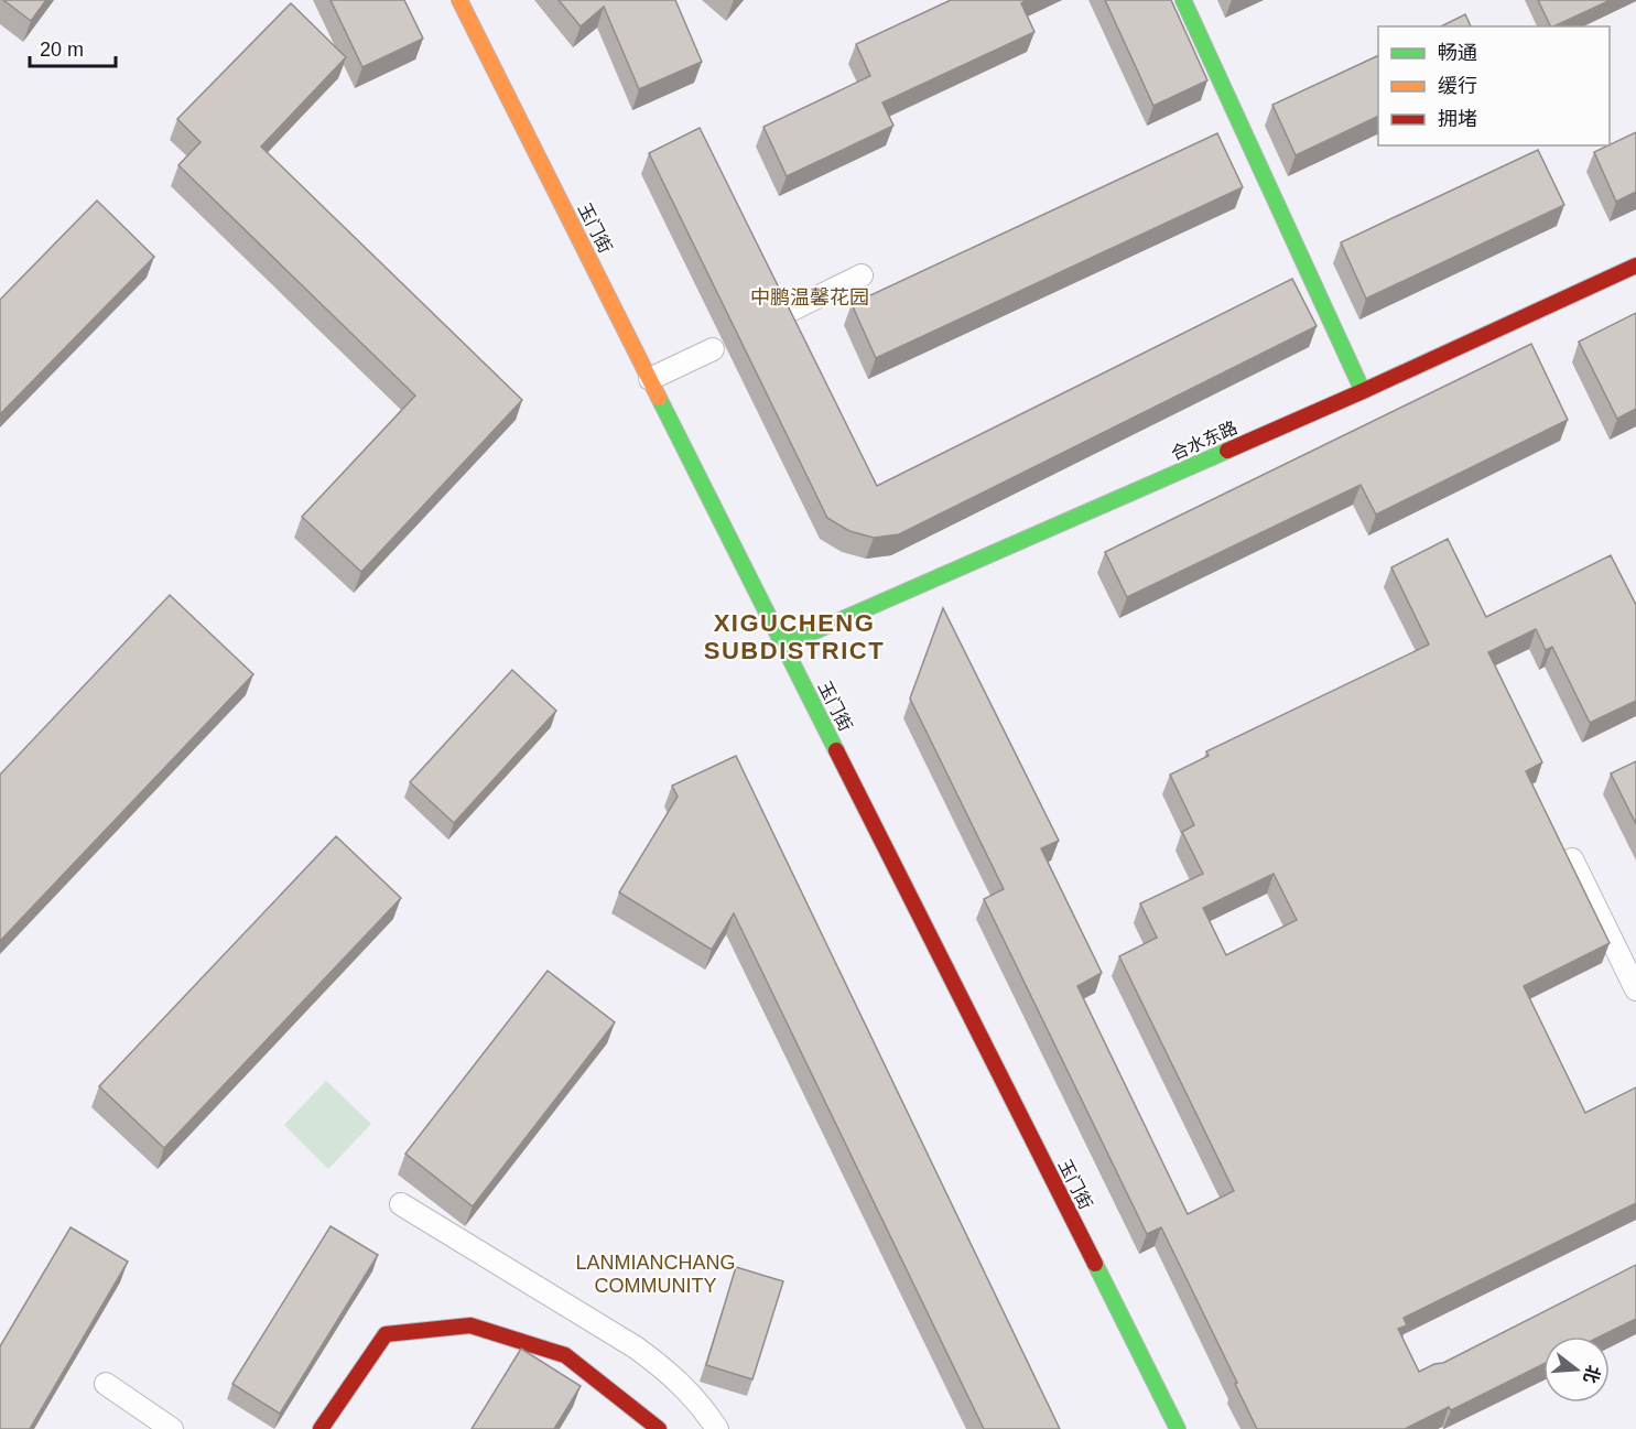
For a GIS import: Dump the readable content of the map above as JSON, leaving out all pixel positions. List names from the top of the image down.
{
  "streets": {
    "street": ["玉门街", "合水东路"]
  },
  "crossings": [
    ["玉门街", "合水东路"]
  ],
  "districts": ["中鹏温馨花园", "XIGUCHENG SUBDISTRICT", "LANMIANCHANG COMMUNITY"],
  "legend": ["畅通", "缓行", "拥堵"],
  "scale_bar": "20 m",
  "north": "right"
}
